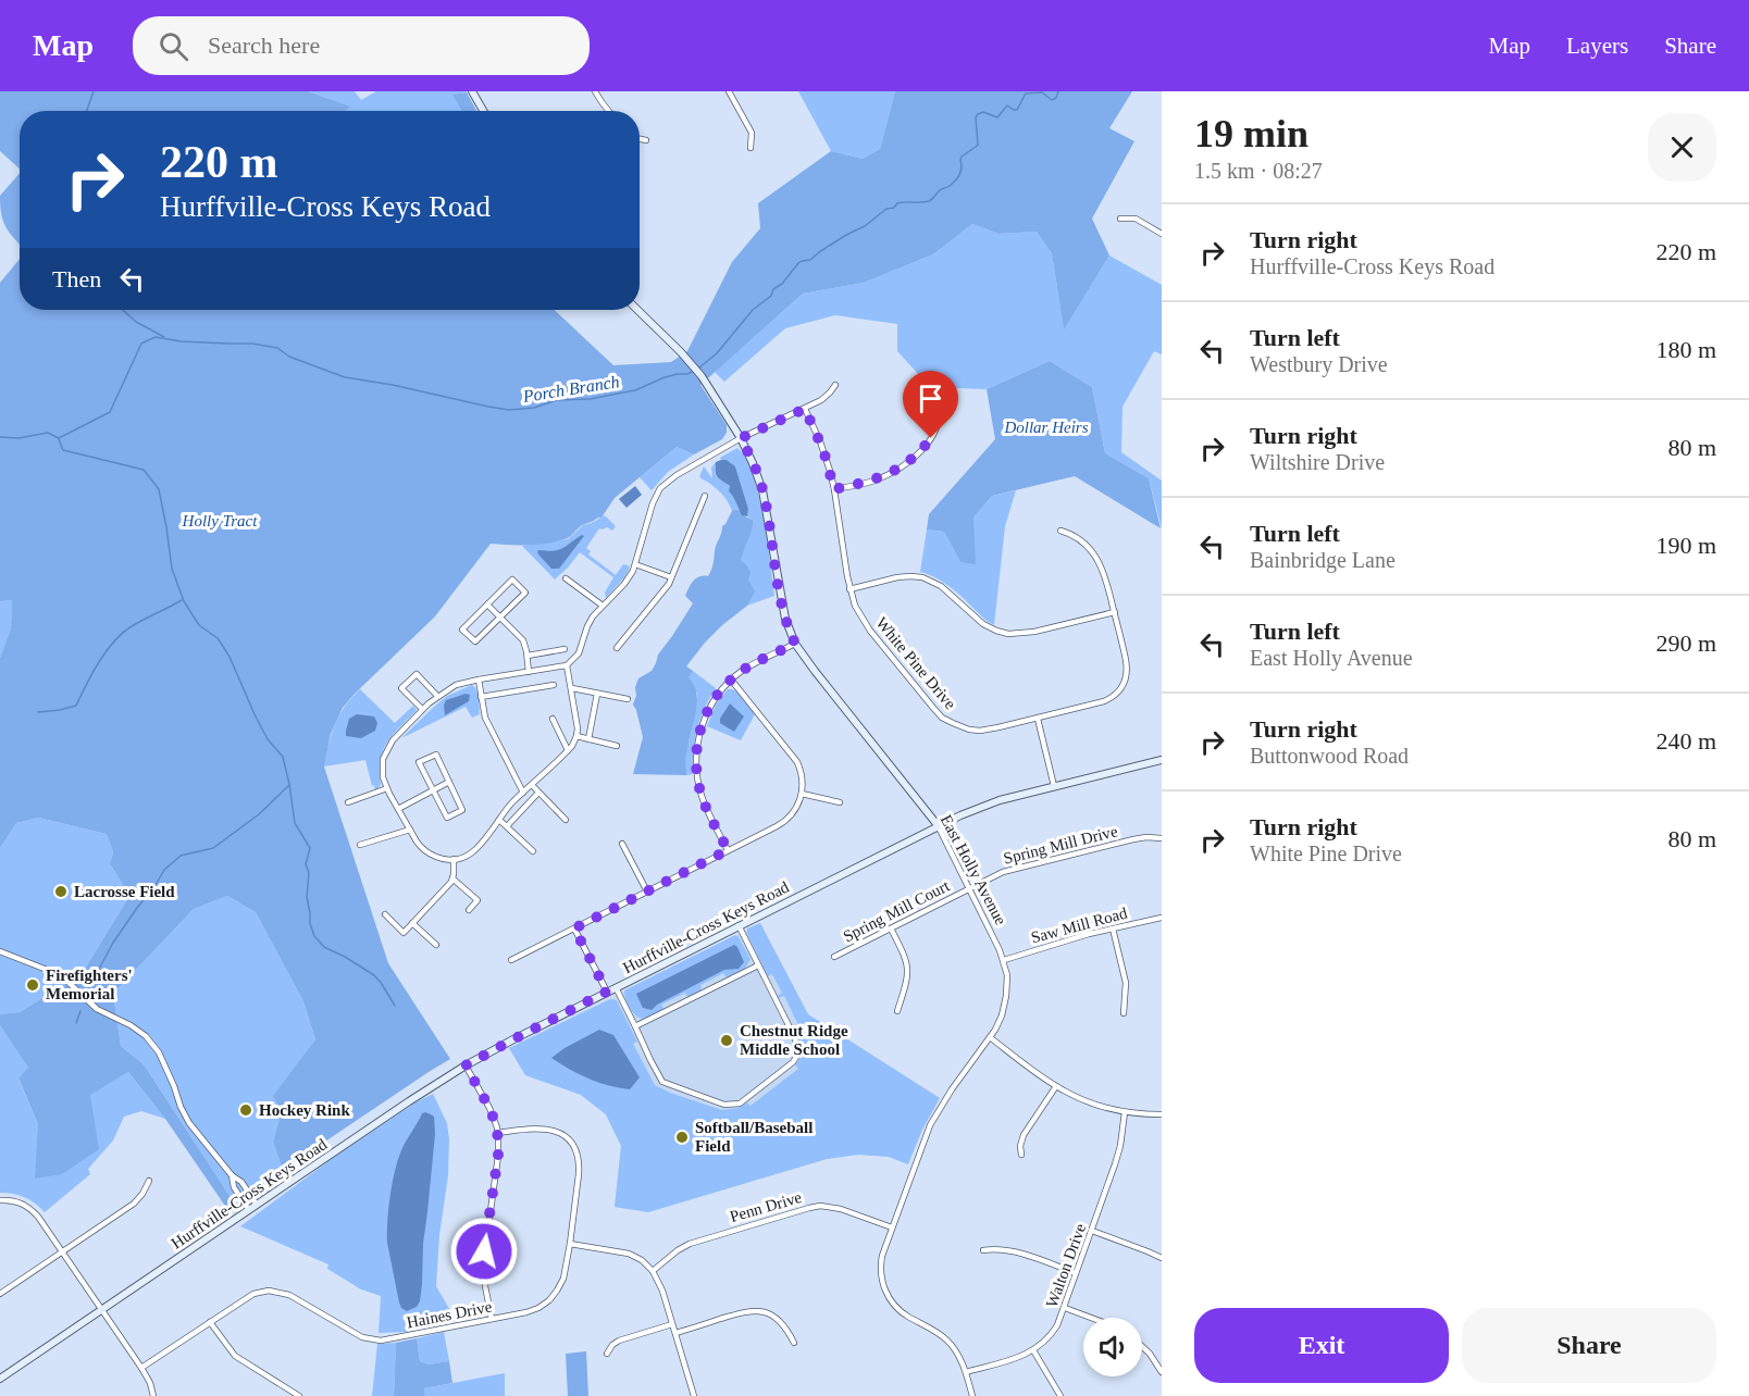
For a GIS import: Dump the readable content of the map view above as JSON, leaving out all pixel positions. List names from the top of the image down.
{
  "streets": {
    "main road": ["East Holly Avenue", "Hurffville-Cross Keys Road"],
    "street": [
      "White Pine Drive",
      "Spring Mill Drive",
      "Spring Mill Court",
      "Saw Mill Road",
      "Penn Drive",
      "Walton Drive",
      "Haines Drive"
    ]
  },
  "crossings": [
    ["Spring Mill Drive", "East Holly Avenue"],
    ["Spring Mill Drive", "Spring Mill Court"],
    ["East Holly Avenue", "Spring Mill Court"],
    ["East Holly Avenue", "Saw Mill Road"],
    ["East Holly Avenue", "Hurffville-Cross Keys Road"],
    ["East Holly Avenue", "Penn Drive"],
    ["East Holly Avenue", "Walton Drive"]
  ],
  "water": ["Porch Branch"],
  "parks": ["Dollar Heirs", "Holly Tract"],
  "places": [
    "Lacrosse Field",
    "Firefighters' Memorial",
    "Chestnut Ridge Middle School",
    "Hockey Rink",
    "Softball/Baseball Field"
  ],
  "page": {
    "header": "Map",
    "search": "Search here",
    "nav": ["Map", "Layers", "Share"],
    "heading": ["19 min", "1.5 km · 08:27"],
    "turn": ["220 m", "Hurffville-Cross Keys Road"],
    "list": [
      {
        "name": "Turn right",
        "note": "Hurffville-Cross Keys Road",
        "value": "220 m"
      },
      {
        "name": "Turn left",
        "note": "Westbury Drive",
        "value": "180 m"
      },
      {
        "name": "Turn right",
        "note": "Wiltshire Drive",
        "value": "80 m"
      },
      {
        "name": "Turn left",
        "note": "Bainbridge Lane",
        "value": "190 m"
      },
      {
        "name": "Turn left",
        "note": "East Holly Avenue",
        "value": "290 m"
      },
      {
        "name": "Turn right",
        "note": "Buttonwood Road",
        "value": "240 m"
      },
      {
        "name": "Turn right",
        "note": "White Pine Drive",
        "value": "80 m"
      }
    ],
    "then": "Then",
    "buttons": ["Exit", "Share"]
  }
}
